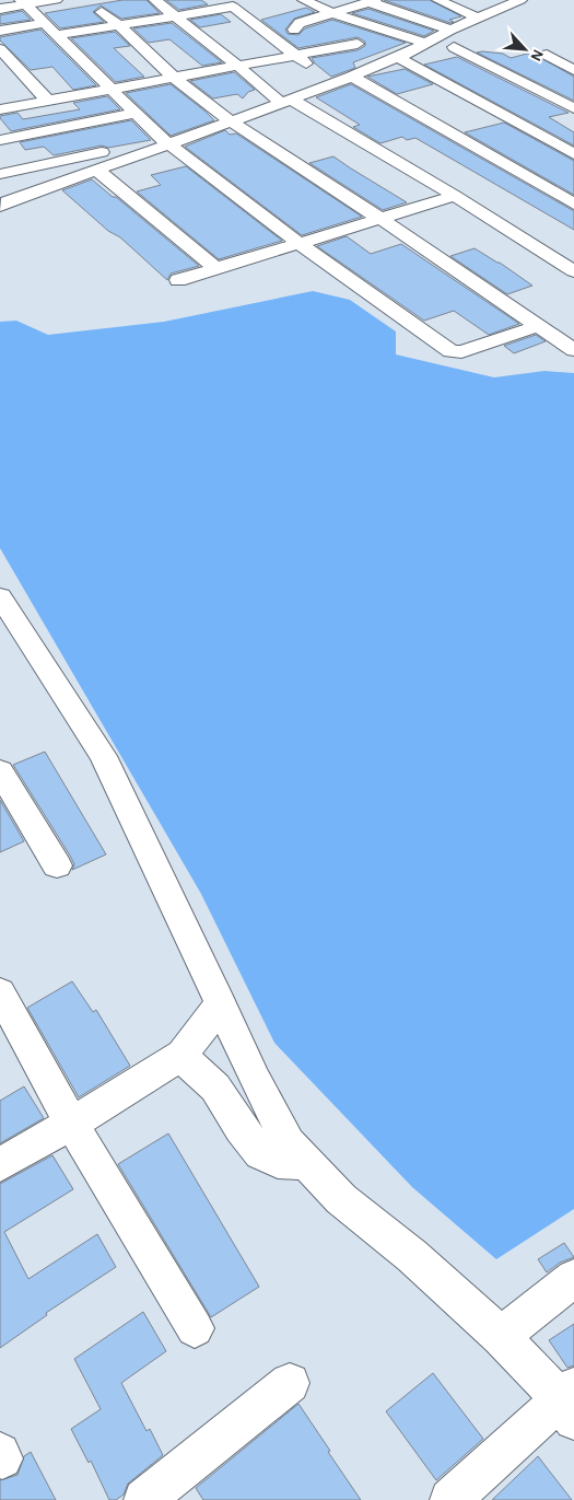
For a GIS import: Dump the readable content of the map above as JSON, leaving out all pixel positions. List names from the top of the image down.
{
  "north": "bottom right"
}
